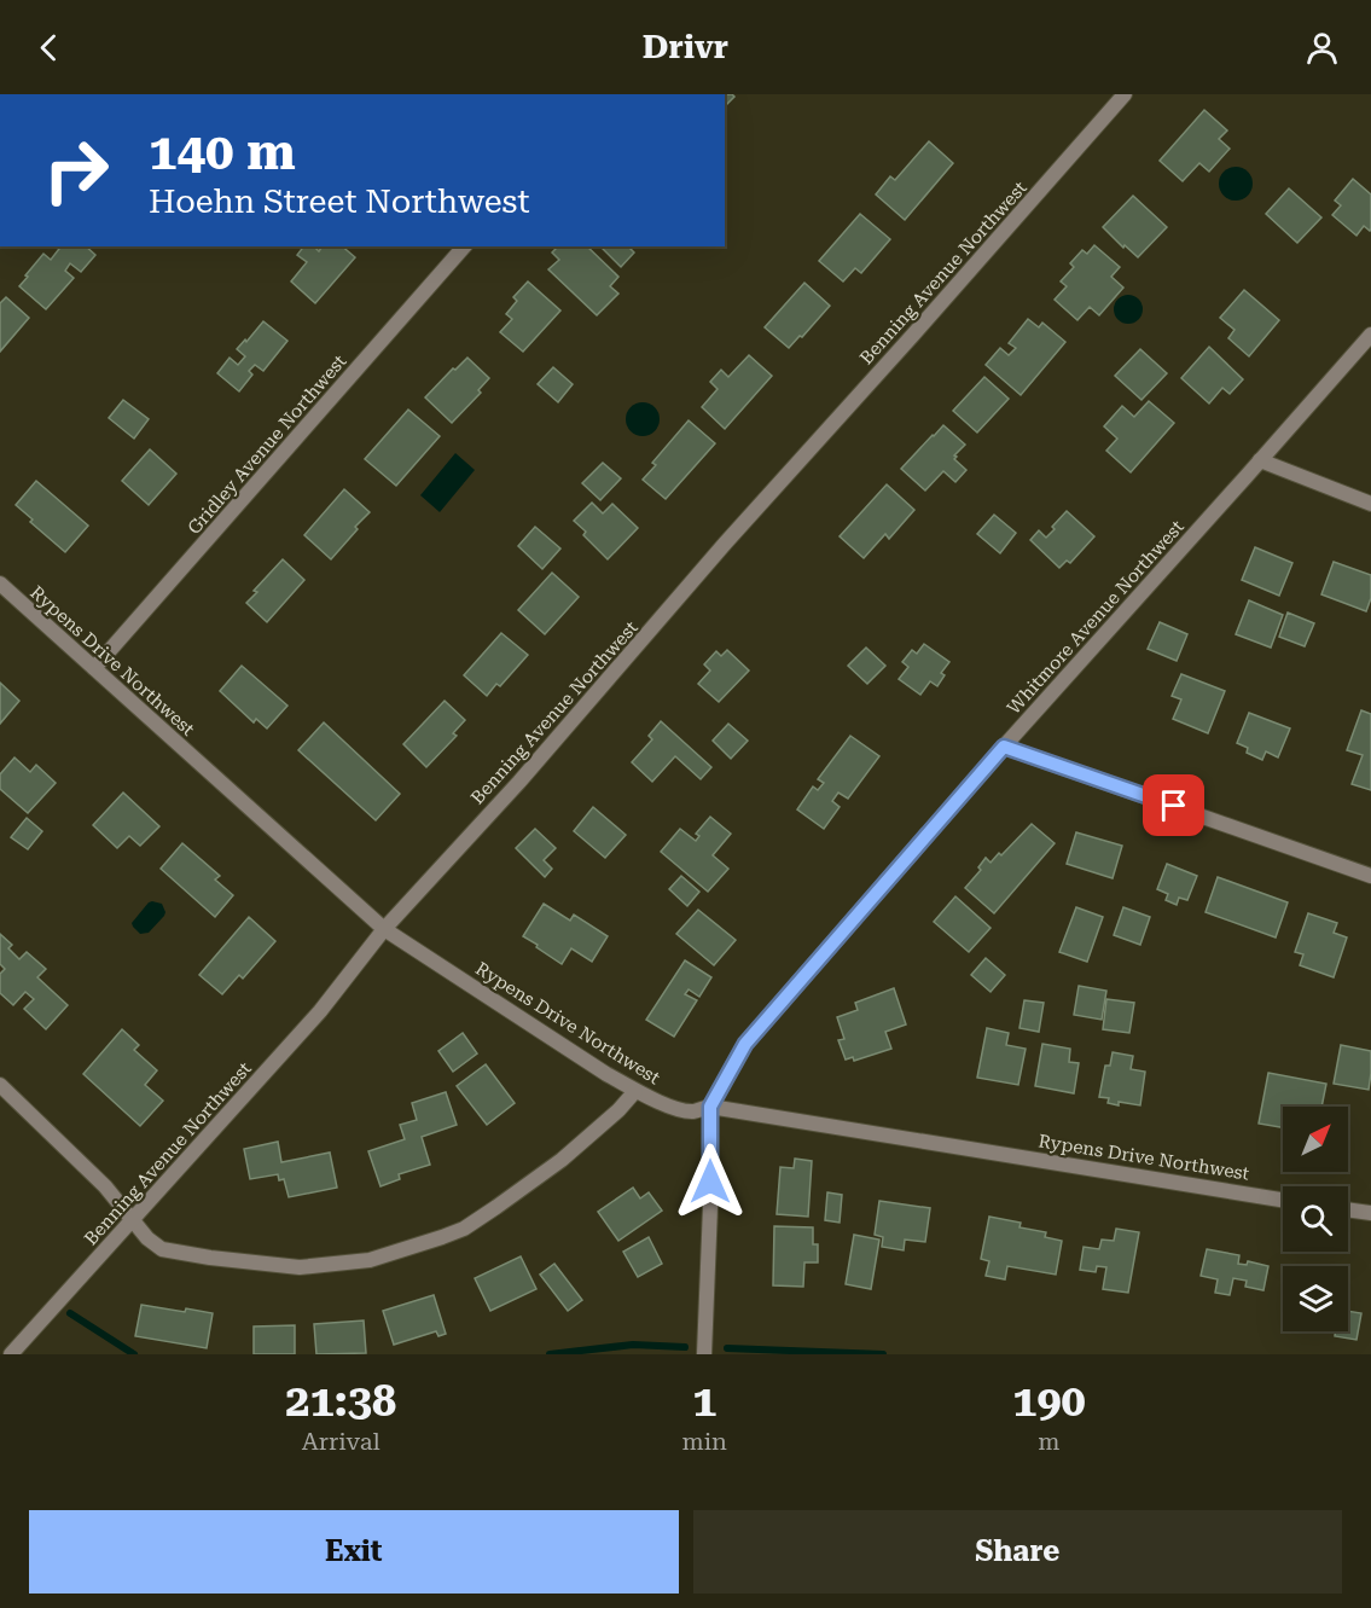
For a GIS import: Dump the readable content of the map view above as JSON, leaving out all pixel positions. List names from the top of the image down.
{
  "streets": {
    "street": [
      "Benning Avenue Northwest",
      "Gridley Avenue Northwest",
      "Whitmore Avenue Northwest",
      "Rypens Drive Northwest"
    ]
  },
  "crossings": [
    ["Benning Avenue Northwest", "Rypens Drive Northwest"],
    ["Gridley Avenue Northwest", "Rypens Drive Northwest"],
    ["Whitmore Avenue Northwest", "Rypens Drive Northwest"]
  ],
  "north": "top right",
  "page": {
    "header": "Drivr",
    "turn": ["140 m", "Hoehn Street Northwest"],
    "eta": [
      "21:38",
      "Arrival",
      "1",
      "min",
      "190",
      "m"
    ],
    "buttons": ["Exit", "Share"]
  }
}
